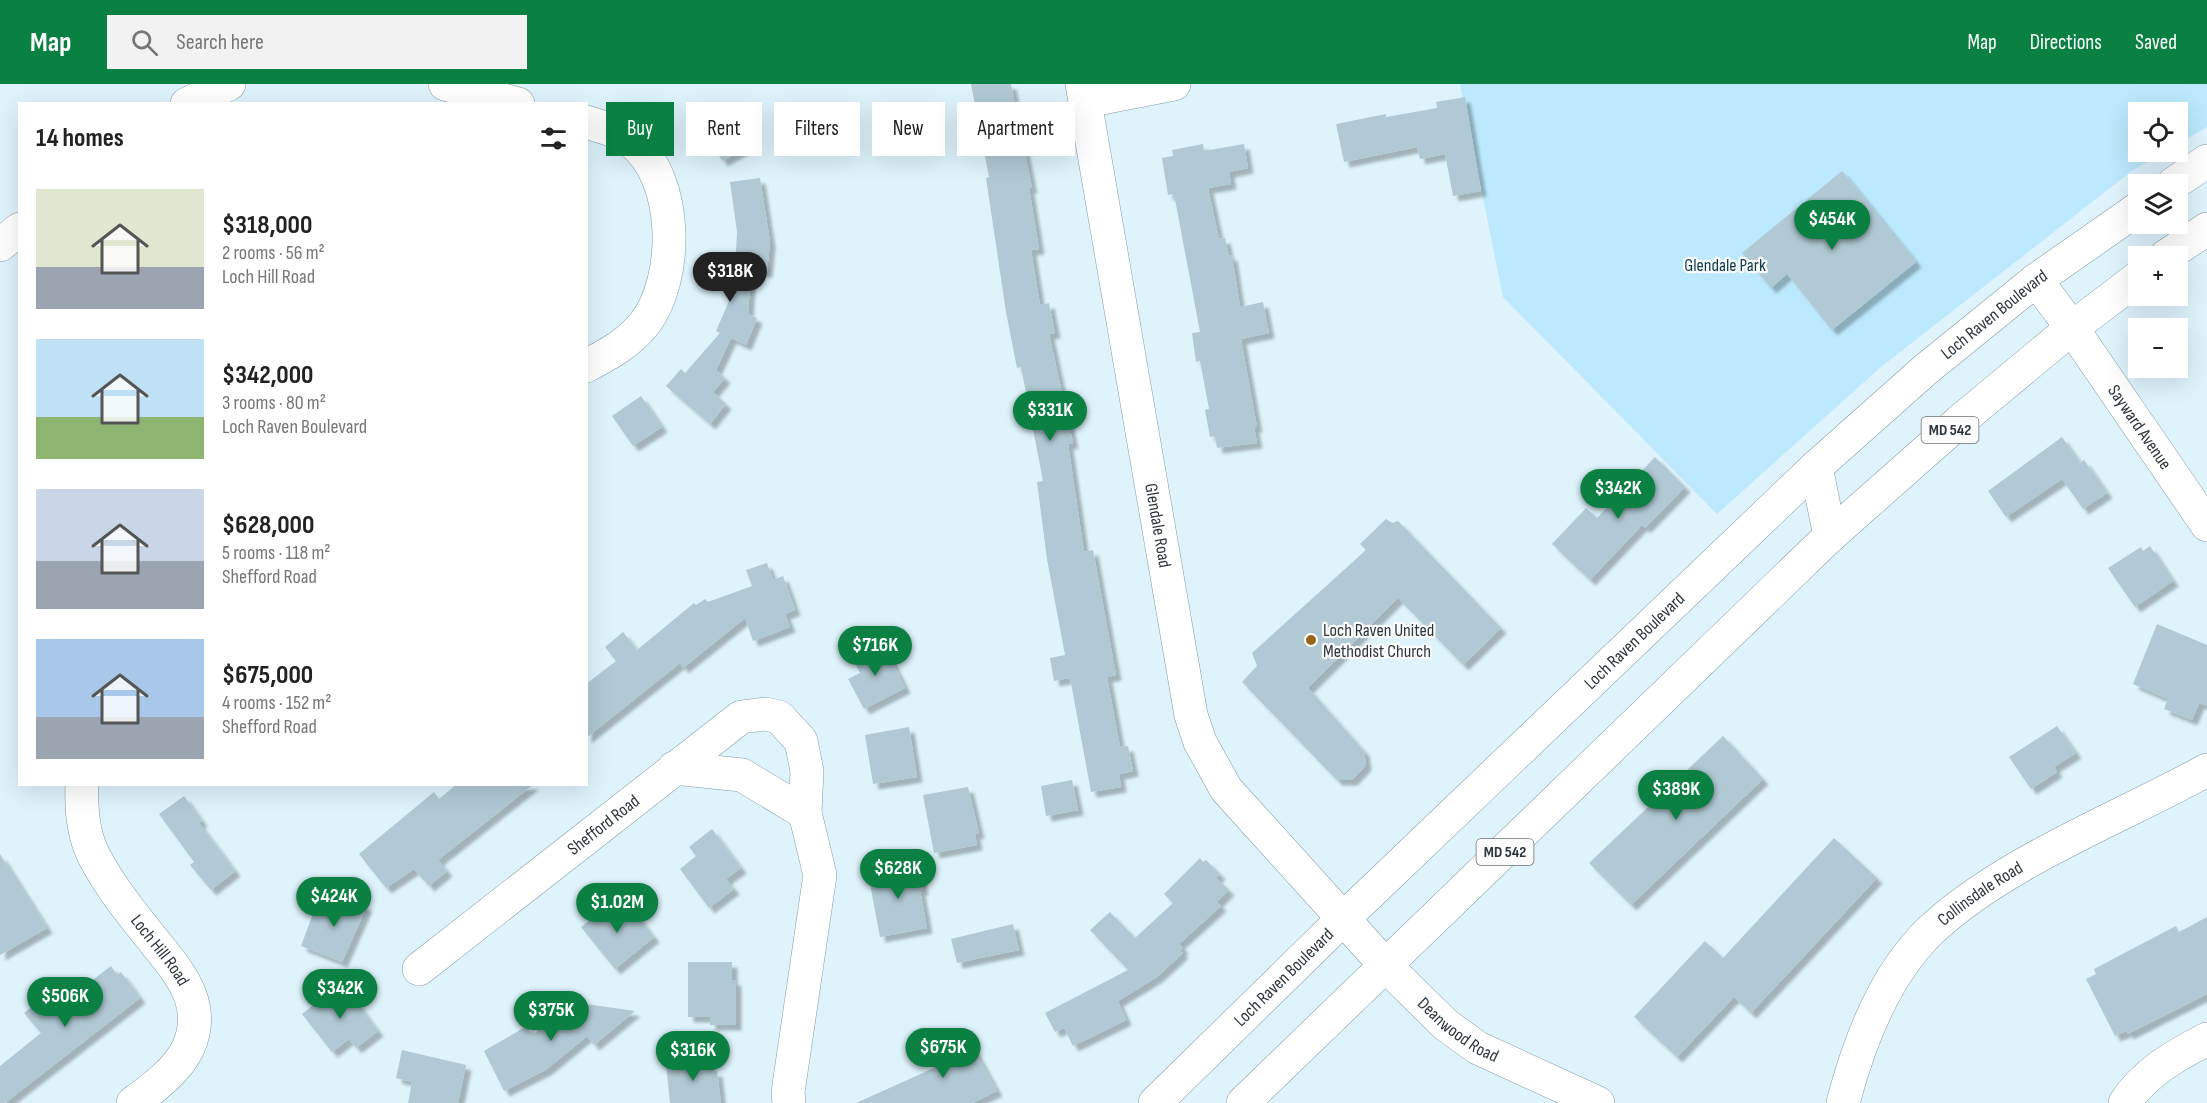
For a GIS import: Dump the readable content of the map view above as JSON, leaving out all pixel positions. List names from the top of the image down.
{
  "streets": {
    "street": [
      "Loch Raven Boulevard",
      "Sayward Avenue",
      "MD 542",
      "Glendale Road",
      "Shefford Road",
      "Collinsdale Road",
      "Loch Hill Road",
      "Deanwood Road"
    ]
  },
  "crossings": [
    ["Loch Raven Boulevard", "Sayward Avenue"],
    ["Loch Raven Boulevard", "Glendale Road"],
    ["Loch Raven Boulevard", "Deanwood Road"],
    ["Sayward Avenue", "MD 542"],
    ["MD 542", "Deanwood Road"],
    ["Glendale Road", "Deanwood Road"]
  ],
  "parks": ["Glendale Park"],
  "places": ["Loch Raven United Methodist Church"],
  "page": {
    "header": "Map",
    "search": "Search here",
    "nav": ["Map", "Directions", "Saved"],
    "map_buttons": ["+", "−"],
    "chip": [
      "Buy",
      "Rent",
      "Filters",
      "New",
      "Apartment"
    ],
    "heading": "14 homes",
    "list": [
      {
        "name": "$318,000",
        "note": "2 rooms · 56 m² · Loch Hill Road"
      },
      {
        "name": "$342,000",
        "note": "3 rooms · 80 m² · Loch Raven Boulevard"
      },
      {
        "name": "$628,000",
        "note": "5 rooms · 118 m² · Shefford Road"
      },
      {
        "name": "$675,000",
        "note": "4 rooms · 152 m² · Shefford Road"
      }
    ],
    "price": [
      "$454K",
      "$318K",
      "$331K",
      "$342K",
      "$716K",
      "$389K",
      "$628K",
      "$424K",
      "$1.02M",
      "$342K",
      "$506K",
      "$375K",
      "$675K",
      "$316K"
    ]
  }
}
